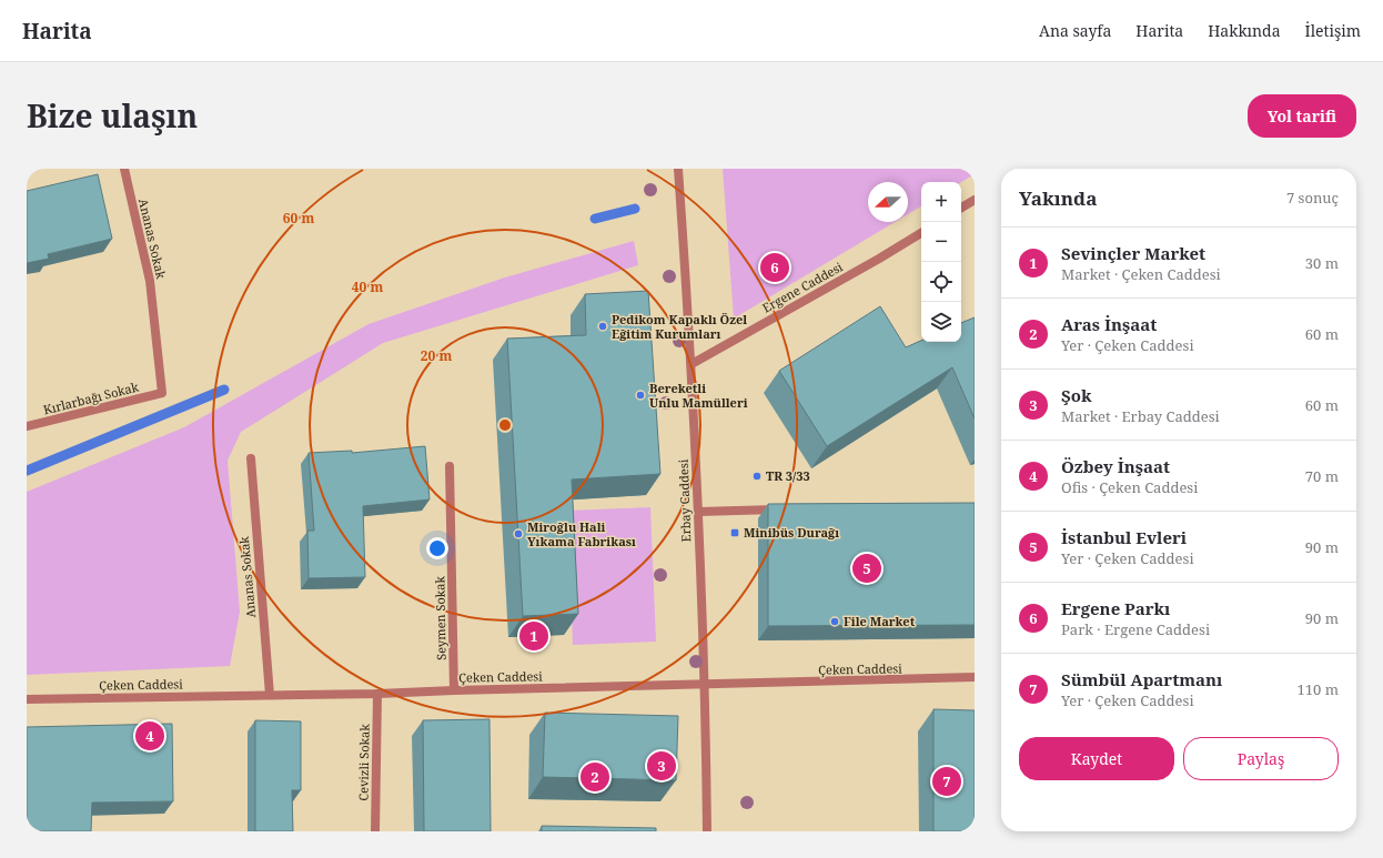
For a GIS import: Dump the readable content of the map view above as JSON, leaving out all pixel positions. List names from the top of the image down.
{
  "streets": {
    "street": [
      "Ananas Sokak",
      "Ergene Caddesi",
      "Kırlarbağı Sokak",
      "Erbay Caddesi",
      "Seymen Sokak",
      "Çeken Caddesi",
      "Cevizli Sokak"
    ]
  },
  "crossings": [
    ["Ananas Sokak", "Kırlarbağı Sokak"],
    ["Ananas Sokak", "Çeken Caddesi"],
    ["Ergene Caddesi", "Erbay Caddesi"],
    ["Erbay Caddesi", "Çeken Caddesi"],
    ["Seymen Sokak", "Çeken Caddesi"],
    ["Çeken Caddesi", "Cevizli Sokak"]
  ],
  "places": {
    "other": [
      "Pedikom Kapaklı Özel Eğitim Kurumları",
      "Bereketli Unlu Mamülleri",
      "TR 3/33",
      "Miroğlu Hali Yıkama Fabrikası",
      "File Market"
    ],
    "transit": ["Minibüs Durağı"]
  },
  "north": "left",
  "page": {
    "header": "Harita",
    "nav": [
      "Ana sayfa",
      "Harita",
      "Hakkında",
      "İletişim"
    ],
    "title": "Bize ulaşın",
    "buttons": [
      "Yol tarifi",
      ["Kaydet", "Paylaş"]
    ],
    "heading": ["Yakında", "7 sonuç"],
    "map_buttons": ["+", "−"],
    "list": [
      {
        "mark": "1",
        "name": "Sevinçler Market",
        "note": "Market · Çeken Caddesi",
        "value": "30 m"
      },
      {
        "mark": "2",
        "name": "Aras İnşaat",
        "note": "Yer · Çeken Caddesi",
        "value": "60 m"
      },
      {
        "mark": "3",
        "name": "Şok",
        "note": "Market · Erbay Caddesi",
        "value": "60 m"
      },
      {
        "mark": "4",
        "name": "Özbey İnşaat",
        "note": "Ofis · Çeken Caddesi",
        "value": "70 m"
      },
      {
        "mark": "5",
        "name": "İstanbul Evleri",
        "note": "Yer · Çeken Caddesi",
        "value": "90 m"
      },
      {
        "mark": "6",
        "name": "Ergene Parkı",
        "note": "Park · Ergene Caddesi",
        "value": "90 m"
      },
      {
        "mark": "7",
        "name": "Sümbül Apartmanı",
        "note": "Yer · Çeken Caddesi",
        "value": "110 m"
      }
    ],
    "pins": [
      "6",
      "5",
      "1",
      "4",
      "3",
      "2",
      "7"
    ]
  },
  "rings": ["60 m", "40 m", "20 m"]
}
